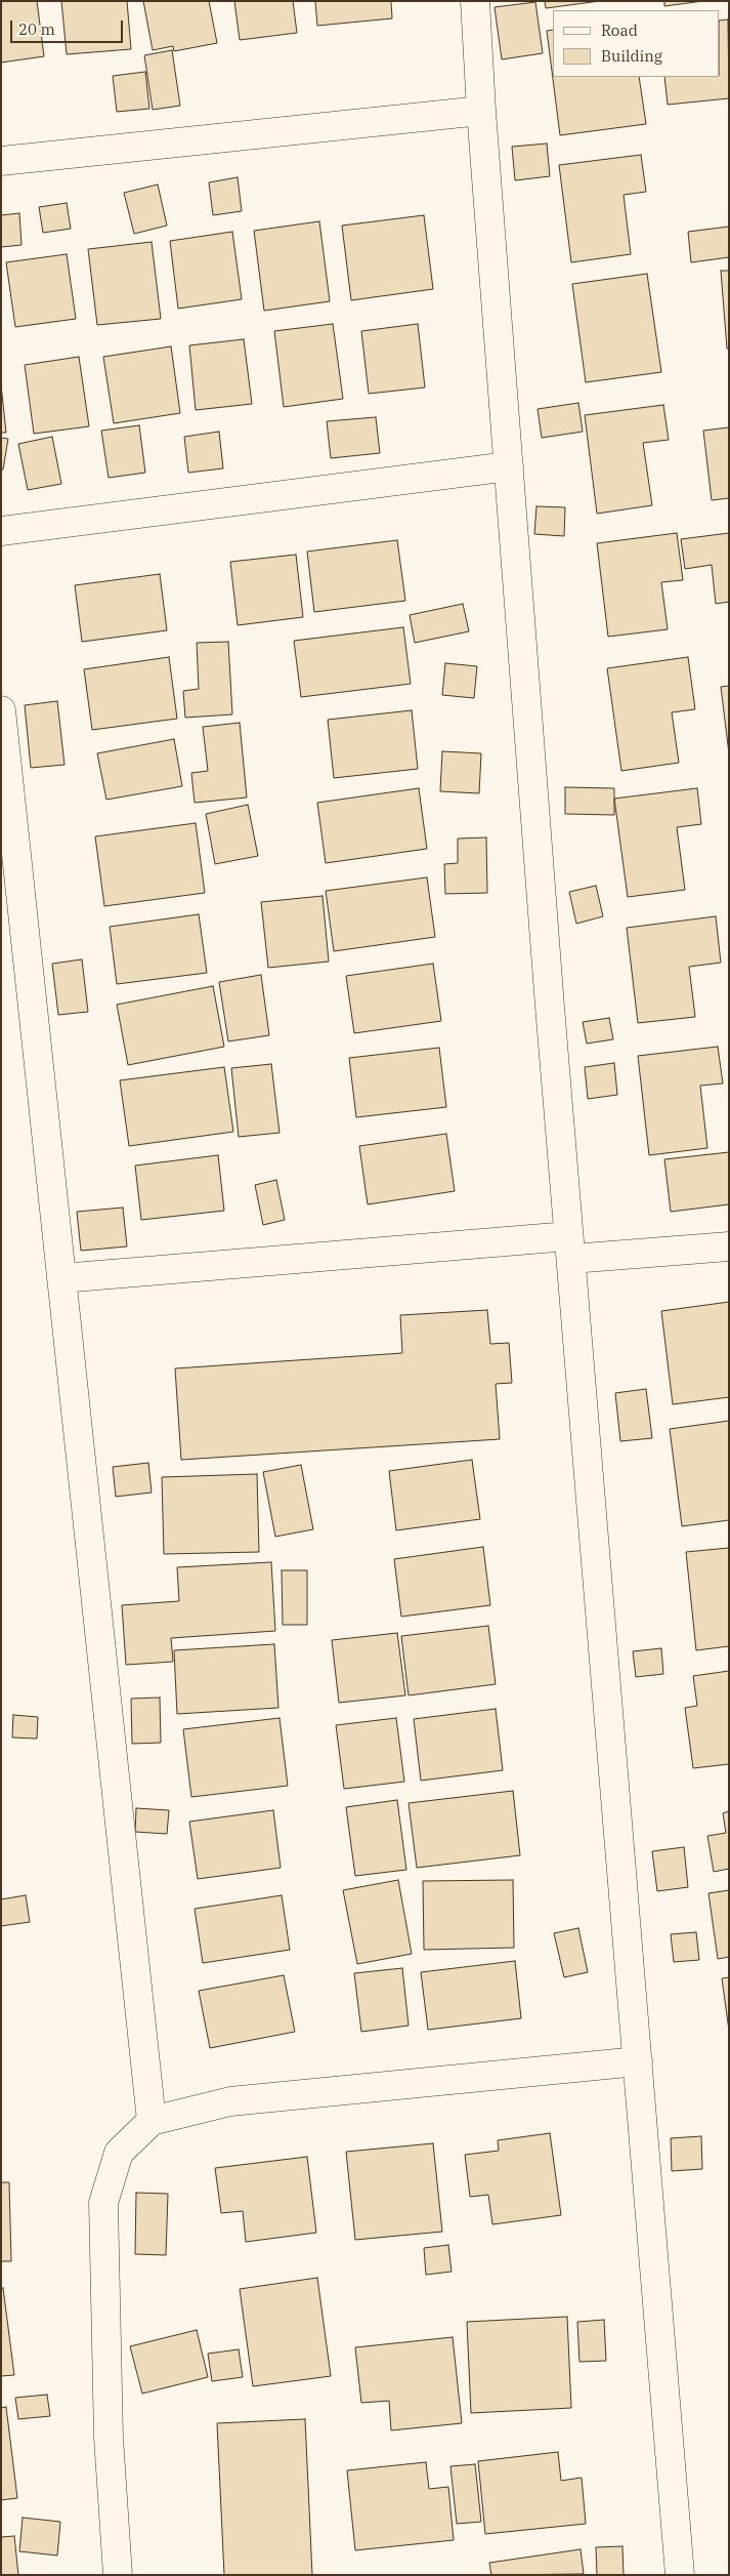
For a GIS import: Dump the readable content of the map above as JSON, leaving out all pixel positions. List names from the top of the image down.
{
  "legend": ["Road", "Building"],
  "scale_bar": "20 m"
}
